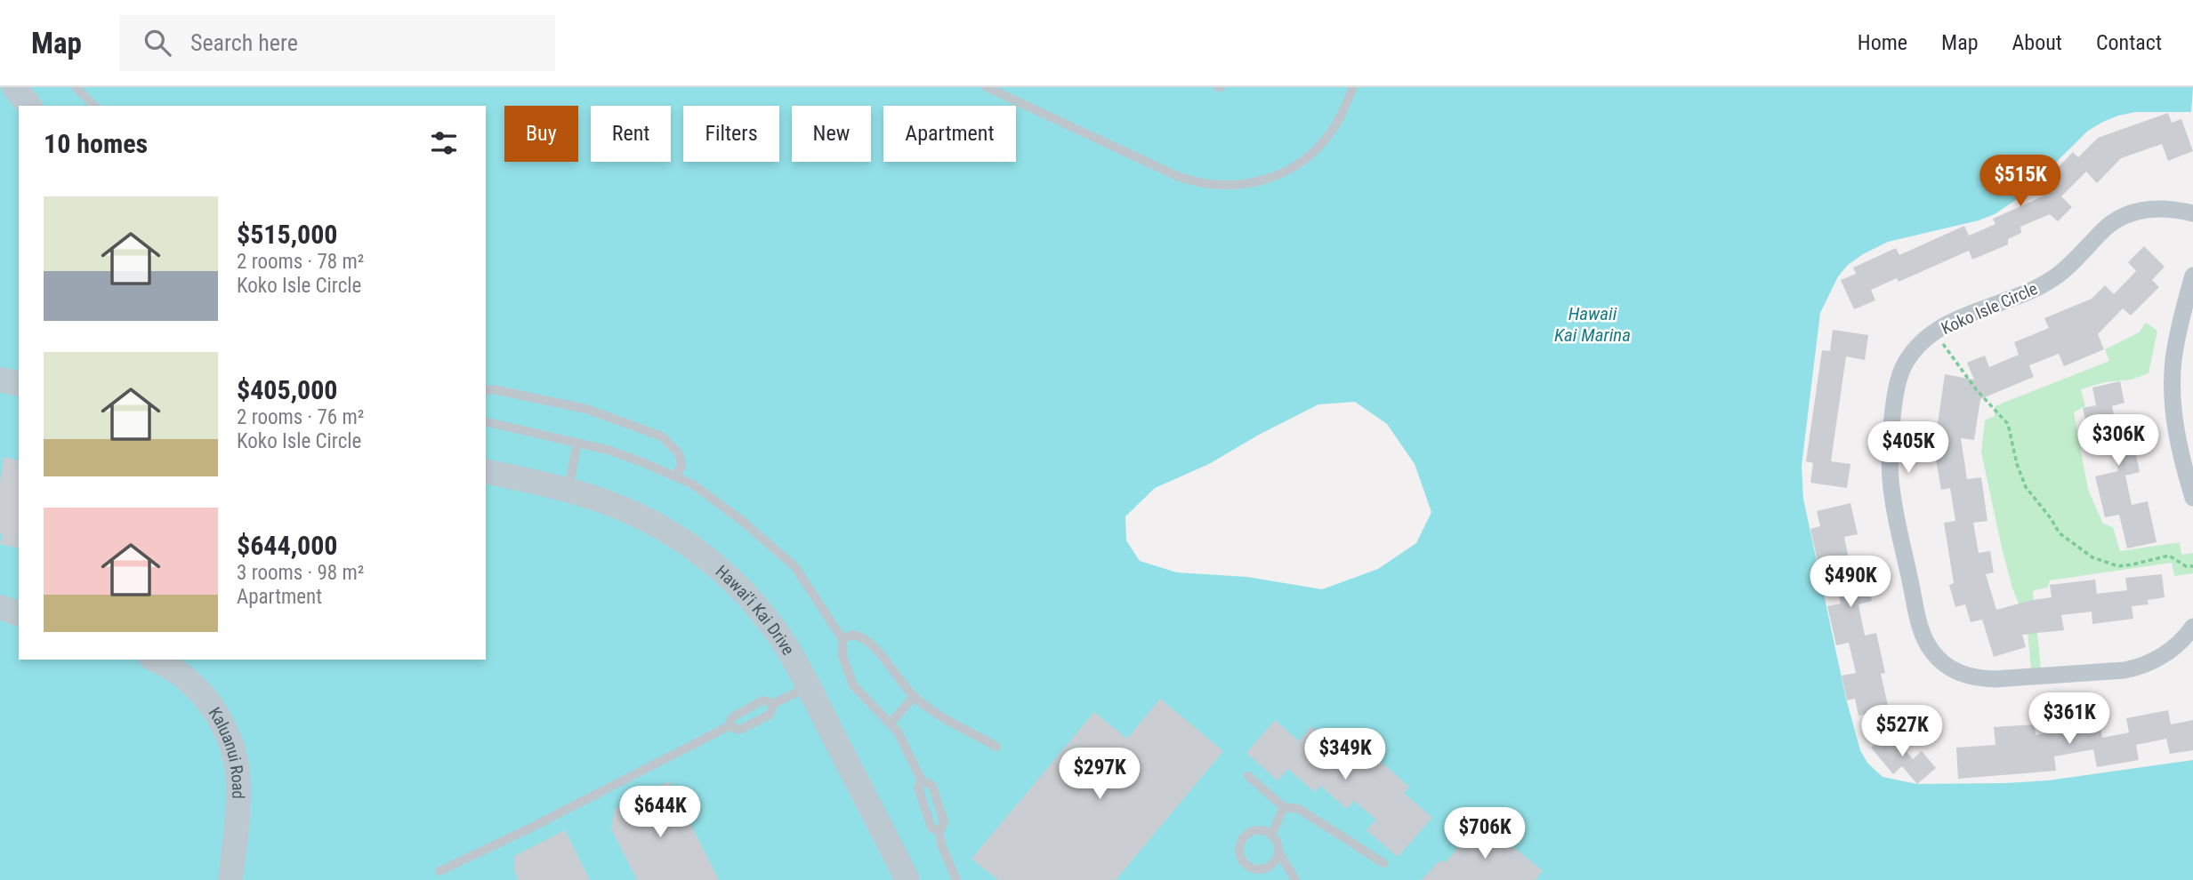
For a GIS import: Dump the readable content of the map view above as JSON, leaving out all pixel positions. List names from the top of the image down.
{
  "streets": {
    "main road": ["Hawai’i Kai Drive", "Kaluanui Road"],
    "street": ["Koko Isle Circle"]
  },
  "water": ["Hawaii Kai Marina"],
  "page": {
    "header": "Map",
    "search": "Search here",
    "nav": [
      "Home",
      "Map",
      "About",
      "Contact"
    ],
    "chip": [
      "Buy",
      "Rent",
      "Filters",
      "New",
      "Apartment"
    ],
    "heading": "10 homes",
    "price": [
      "$515K",
      "$306K",
      "$405K",
      "$490K",
      "$361K",
      "$527K",
      "$349K",
      "$297K",
      "$644K",
      "$706K"
    ],
    "list": [
      {
        "name": "$515,000",
        "note": "2 rooms · 78 m² · Koko Isle Circle"
      },
      {
        "name": "$405,000",
        "note": "2 rooms · 76 m² · Koko Isle Circle"
      },
      {
        "name": "$644,000",
        "note": "3 rooms · 98 m² · Apartment"
      }
    ]
  }
}
